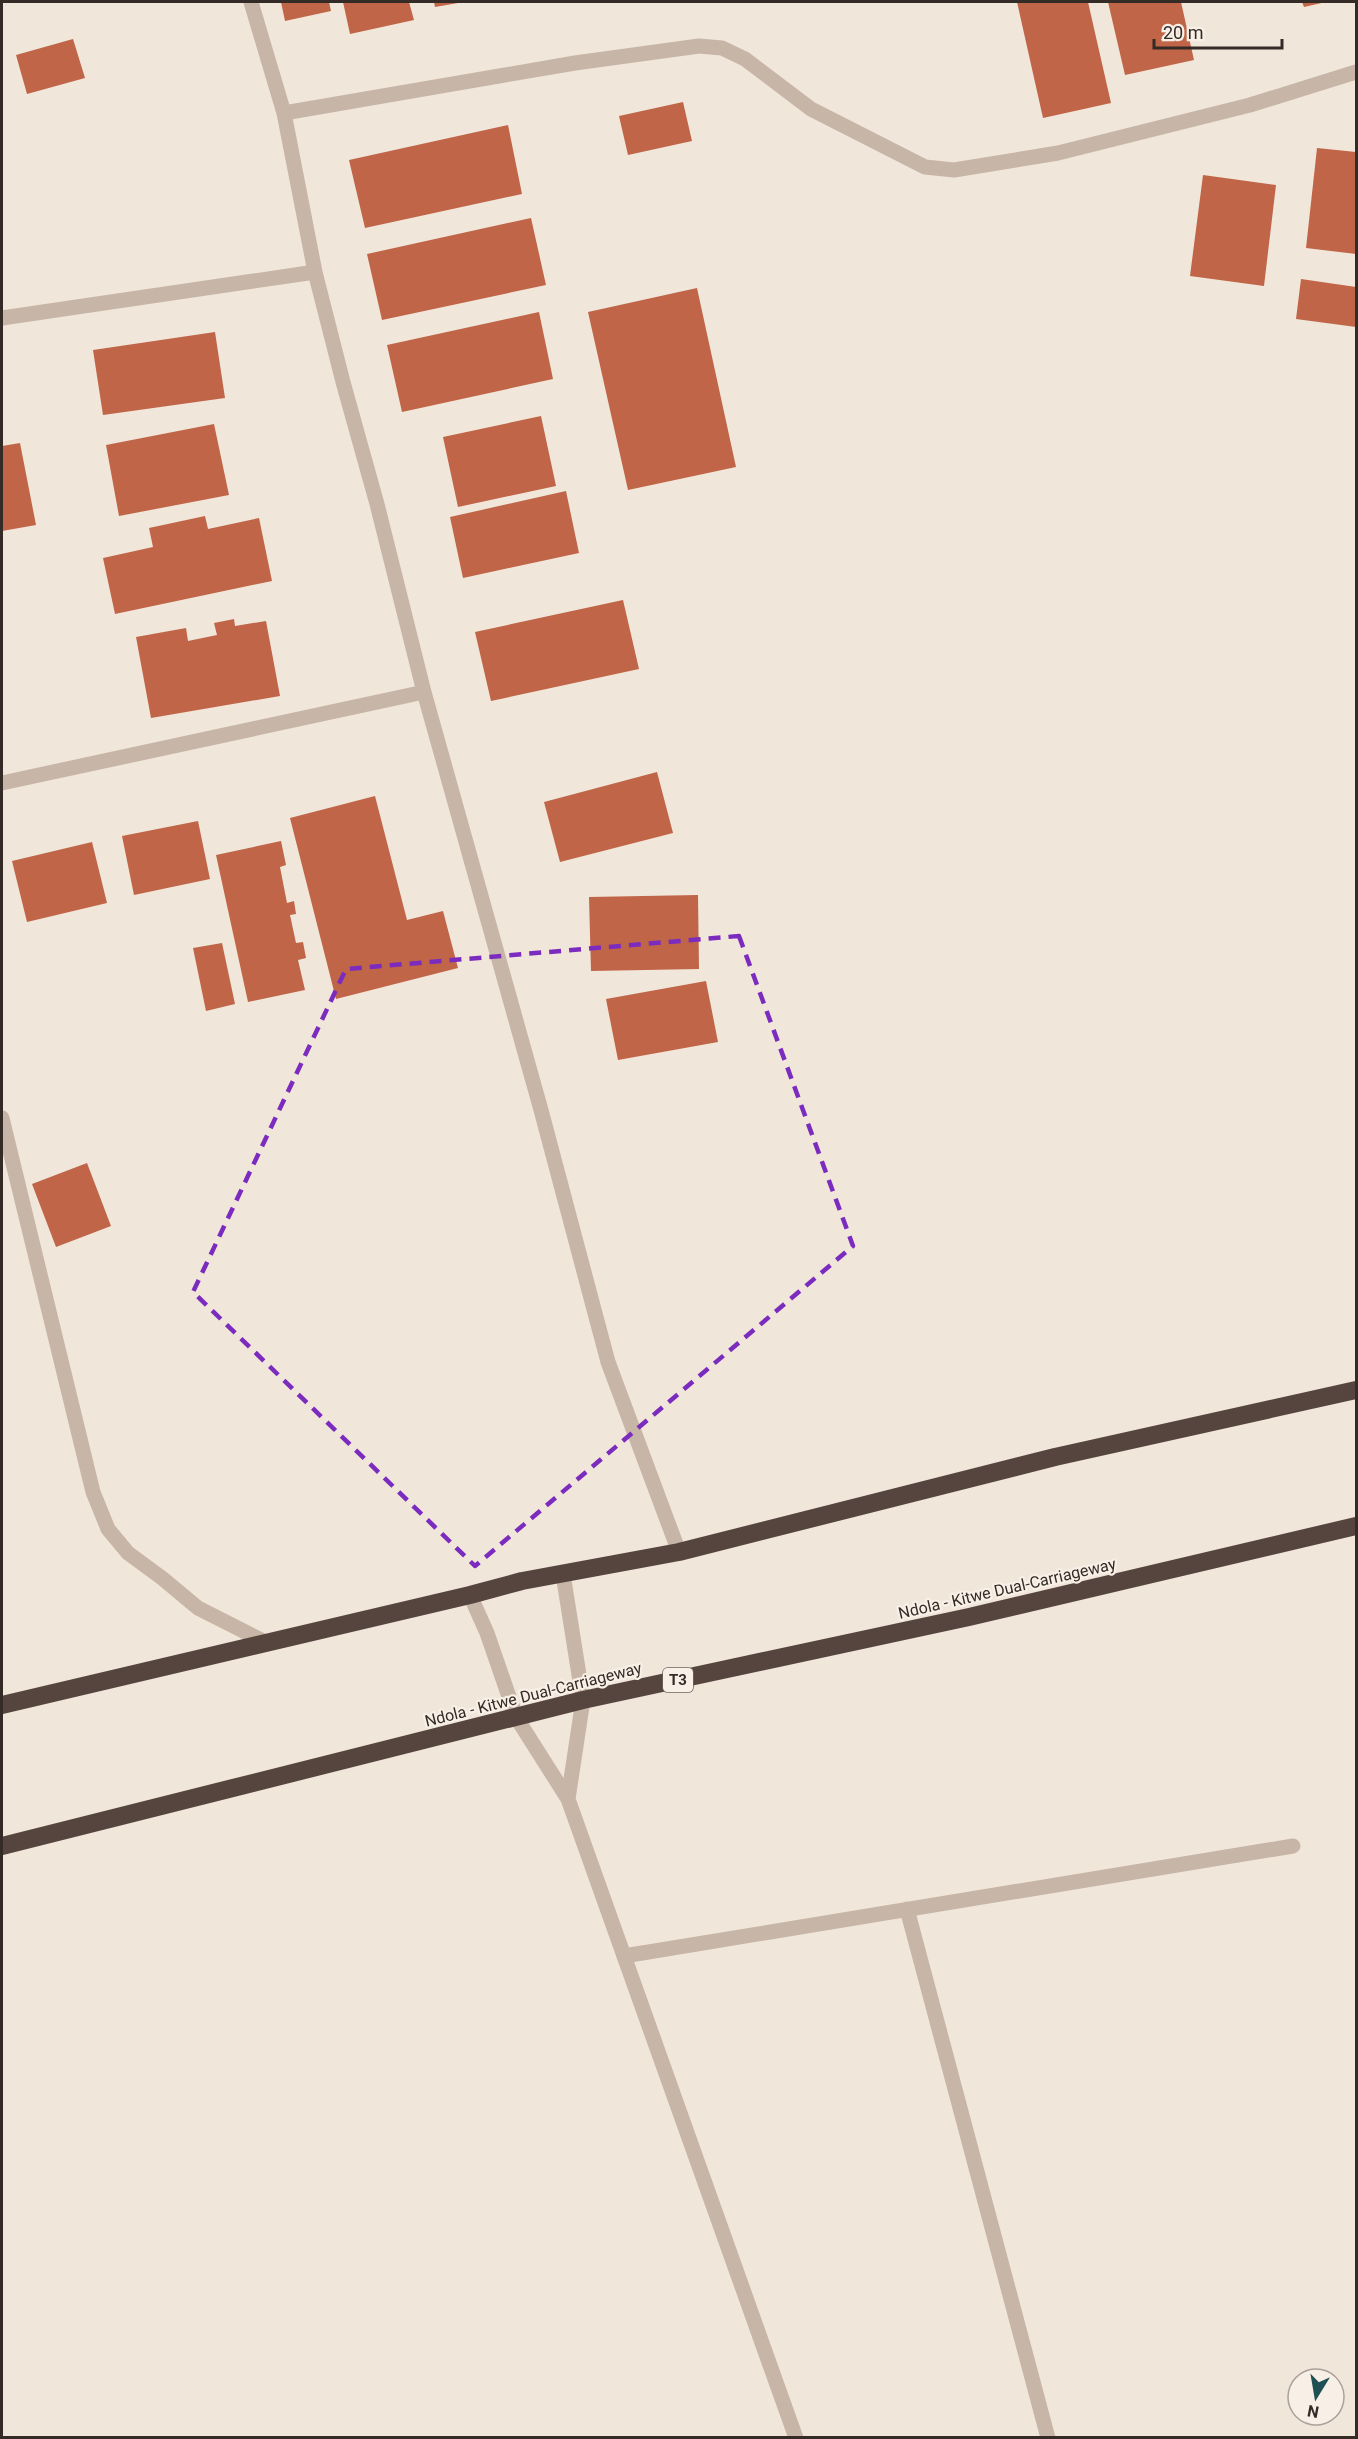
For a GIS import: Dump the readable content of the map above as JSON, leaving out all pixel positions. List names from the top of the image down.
{
  "streets": {
    "highway": ["Ndola - Kitwe Dual-Carriageway", "T3"]
  },
  "scale_bar": "20 m",
  "north": "bottom"
}
